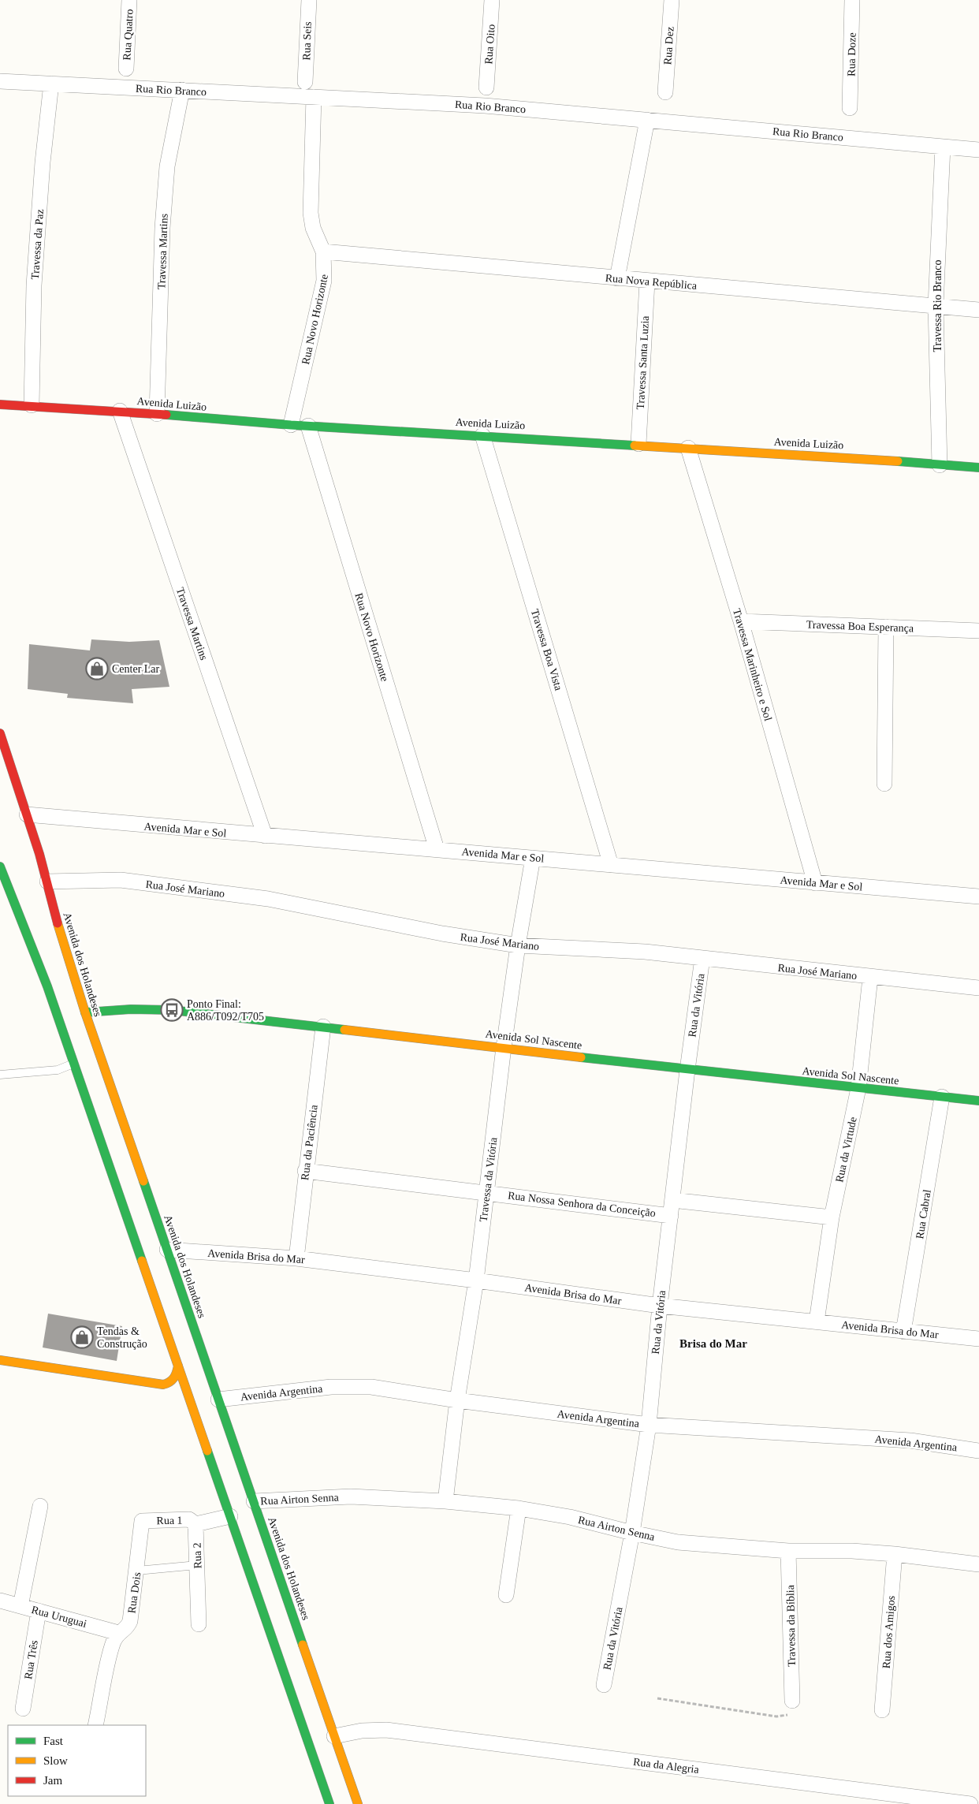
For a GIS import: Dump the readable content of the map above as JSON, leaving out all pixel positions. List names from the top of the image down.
{
  "streets": {
    "main road": ["Avenida Luizão", "Avenida dos Holandeses", "Avenida Sol Nascente"],
    "street": [
      "Rua Quatro",
      "Rua Seis",
      "Rua Oito",
      "Rua Dez",
      "Rua Doze",
      "Rua Rio Branco",
      "Travessa da Paz",
      "Travessa Martins",
      "Rua Nova República",
      "Travessa Rio Branco",
      "Rua Novo Horizonte",
      "Travessa Santa Luzia",
      "Travessa Boa Esperança",
      "Travessa Boa Vista",
      "Travessa Marinheiro e Sol",
      "Avenida Mar e Sol",
      "Rua José Mariano",
      "Rua da Vitória",
      "Rua da Paciência",
      "Rua da Virtude",
      "Travessa da Vitória",
      "Rua Nossa Senhora da Conceição",
      "Rua Cabral",
      "Avenida Brisa do Mar",
      "Avenida Argentina",
      "Rua Airton Senna",
      "Rua 1",
      "Rua 2",
      "Rua Dois",
      "Rua Uruguai",
      "Travessa da Bíblia",
      "Rua dos Amigos",
      "Rua Três",
      "Rua da Alegria"
    ]
  },
  "crossings": [
    ["Rua Rio Branco", "Travessa da Paz"],
    ["Rua Rio Branco", "Travessa Martins"],
    ["Rua Rio Branco", "Travessa Rio Branco"],
    ["Rua Rio Branco", "Rua Novo Horizonte"],
    ["Travessa da Paz", "Avenida Luizão"],
    ["Travessa Martins", "Avenida Luizão"],
    ["Travessa Martins", "Avenida Mar e Sol"],
    ["Rua Nova República", "Travessa Rio Branco"],
    ["Rua Nova República", "Rua Novo Horizonte"],
    ["Rua Nova República", "Travessa Santa Luzia"],
    ["Travessa Rio Branco", "Avenida Luizão"],
    ["Rua Novo Horizonte", "Avenida Luizão"],
    ["Rua Novo Horizonte", "Avenida Mar e Sol"],
    ["Travessa Santa Luzia", "Avenida Luizão"],
    ["Avenida Luizão", "Travessa Boa Vista"],
    ["Avenida Luizão", "Travessa Marinheiro e Sol"],
    ["Travessa Boa Esperança", "Travessa Marinheiro e Sol"],
    ["Travessa Boa Vista", "Avenida Mar e Sol"],
    ["Travessa Marinheiro e Sol", "Avenida Mar e Sol"],
    ["Avenida Mar e Sol", "Avenida dos Holandeses"],
    ["Avenida Mar e Sol", "Travessa da Vitória"],
    ["Rua José Mariano", "Avenida dos Holandeses"],
    ["Rua José Mariano", "Rua da Vitória"],
    ["Rua José Mariano", "Rua da Virtude"],
    ["Rua José Mariano", "Travessa da Vitória"],
    ["Avenida dos Holandeses", "Avenida Sol Nascente"],
    ["Avenida dos Holandeses", "Avenida Brisa do Mar"],
    ["Avenida dos Holandeses", "Avenida Argentina"],
    ["Avenida dos Holandeses", "Rua Airton Senna"],
    ["Avenida dos Holandeses", "Rua da Alegria"],
    ["Rua da Vitória", "Avenida Sol Nascente"],
    ["Rua da Vitória", "Rua Nossa Senhora da Conceição"],
    ["Rua da Vitória", "Avenida Brisa do Mar"],
    ["Rua da Vitória", "Avenida Argentina"],
    ["Rua da Vitória", "Rua Airton Senna"],
    ["Avenida Sol Nascente", "Rua da Paciência"],
    ["Avenida Sol Nascente", "Rua da Virtude"],
    ["Avenida Sol Nascente", "Travessa da Vitória"],
    ["Avenida Sol Nascente", "Rua Cabral"],
    ["Rua da Paciência", "Rua Nossa Senhora da Conceição"],
    ["Rua da Paciência", "Avenida Brisa do Mar"],
    ["Rua da Virtude", "Avenida Brisa do Mar"],
    ["Travessa da Vitória", "Rua Nossa Senhora da Conceição"],
    ["Travessa da Vitória", "Avenida Brisa do Mar"],
    ["Travessa da Vitória", "Avenida Argentina"],
    ["Travessa da Vitória", "Rua Airton Senna"],
    ["Rua Cabral", "Avenida Brisa do Mar"],
    ["Rua Airton Senna", "Travessa da Bíblia"],
    ["Rua Airton Senna", "Rua dos Amigos"],
    ["Rua 1", "Rua 2"],
    ["Rua 1", "Rua Dois"],
    ["Rua Dois", "Rua Uruguai"],
    ["Rua Uruguai", "Rua Três"]
  ],
  "districts": ["Brisa do Mar"],
  "places": {
    "shop": ["Center Lar", "Tendas & Construção"],
    "bus stop": ["Ponto Final: A886/T092/T705"]
  },
  "legend": ["Fast", "Slow", "Jam"]
}
